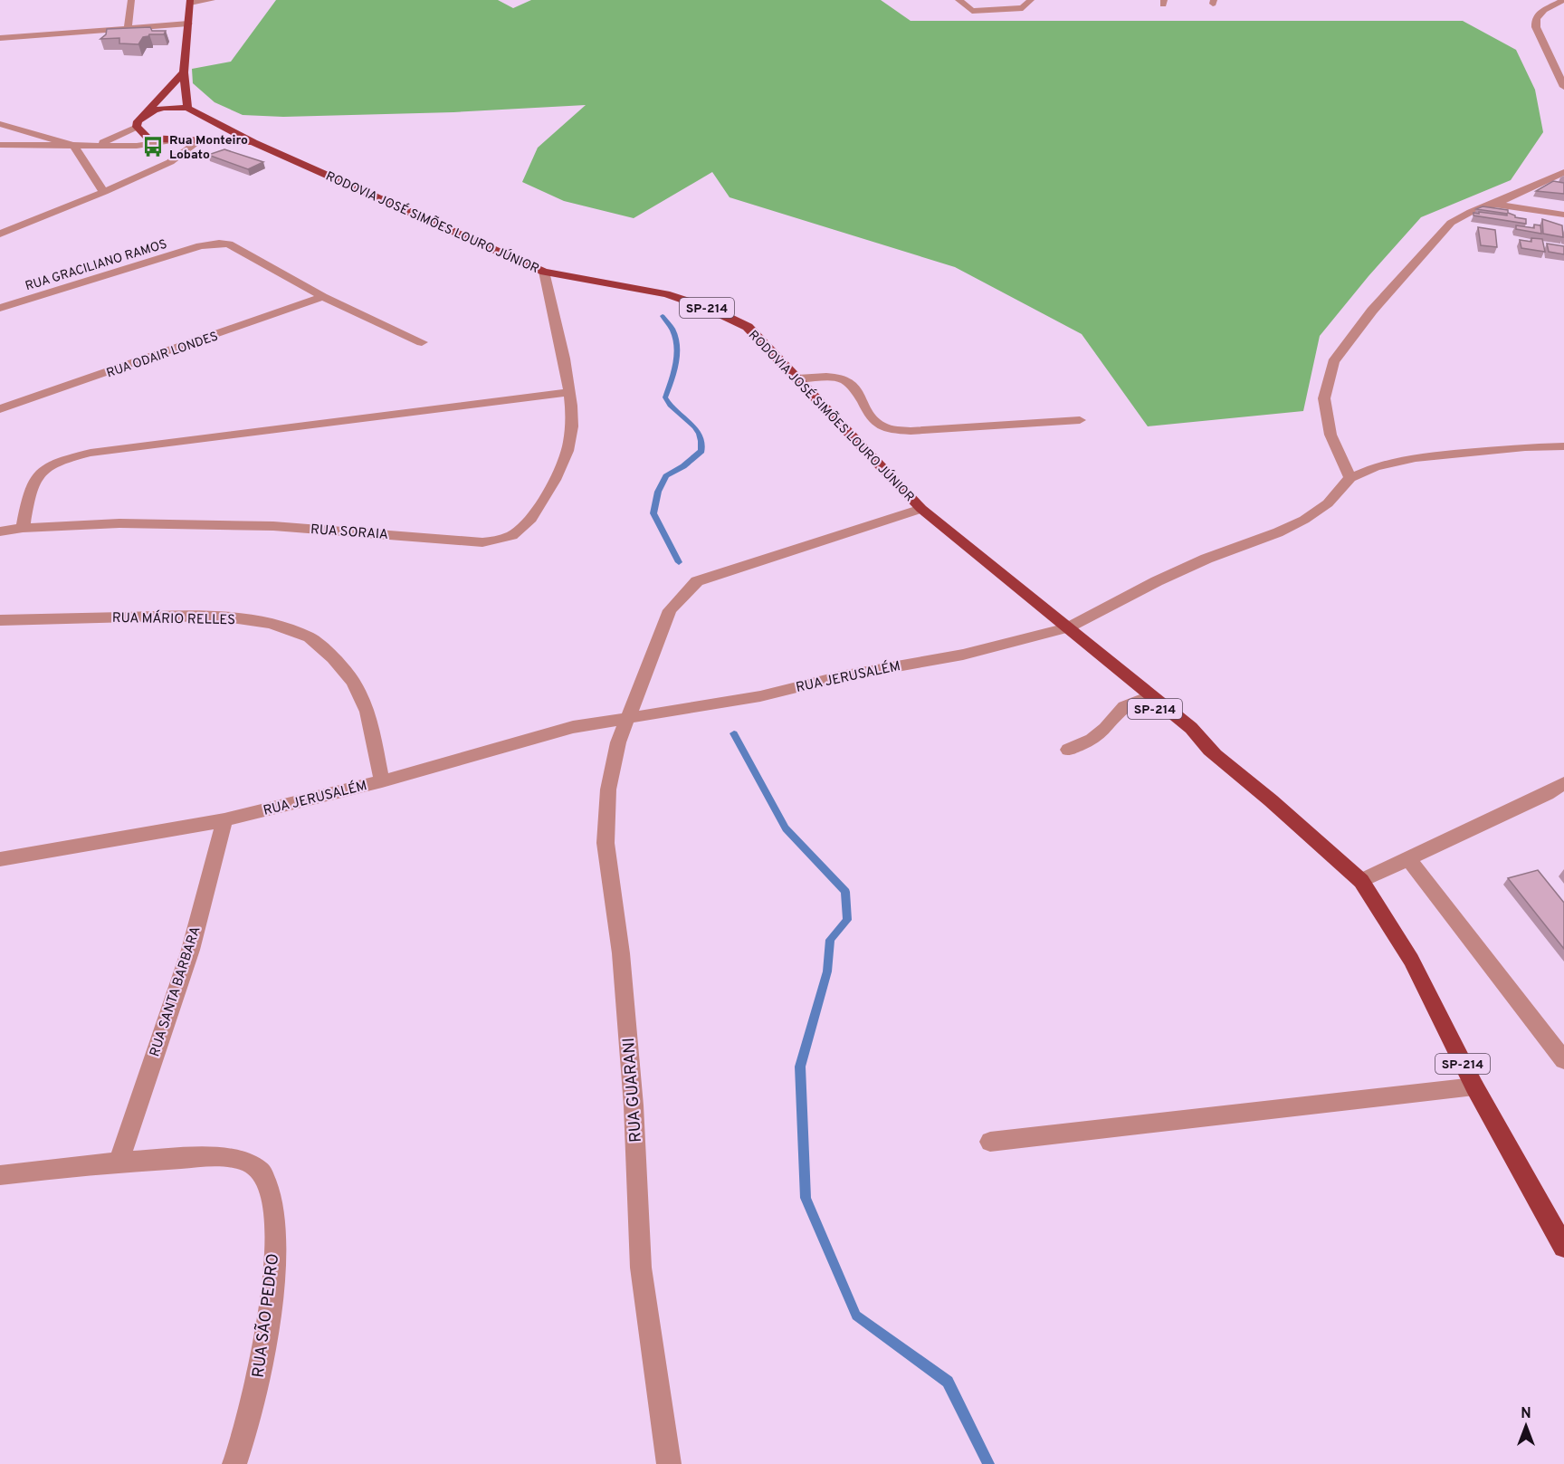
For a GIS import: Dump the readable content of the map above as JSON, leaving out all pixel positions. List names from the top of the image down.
{
  "streets": {
    "main road": ["RODOVIA JOSÉ SIMÕES LOURO JÚNIOR", "SP-214"],
    "street": [
      "RUA GRACILIANO RAMOS",
      "RUA ODAIR LONDES",
      "RUA SORAIA",
      "RUA MÁRIO RELLES",
      "RUA JERUSALÉM",
      "RUA SANTA BARBARA",
      "RUA GUARANI",
      "RUA SÃO PEDRO"
    ]
  },
  "crossings": [
    ["RODOVIA JOSÉ SIMÕES LOURO JÚNIOR", "RUA SORAIA"],
    ["RODOVIA JOSÉ SIMÕES LOURO JÚNIOR", "RUA JERUSALÉM"],
    ["RUA GRACILIANO RAMOS", "RUA ODAIR LONDES"],
    ["RUA MÁRIO RELLES", "RUA JERUSALÉM"],
    ["RUA JERUSALÉM", "RUA SANTA BARBARA"],
    ["RUA JERUSALÉM", "RUA GUARANI"],
    ["RUA SANTA BARBARA", "RUA SÃO PEDRO"]
  ],
  "places": {
    "bus stop": ["Rua Monteiro Lobato"]
  },
  "north": "top"
}
